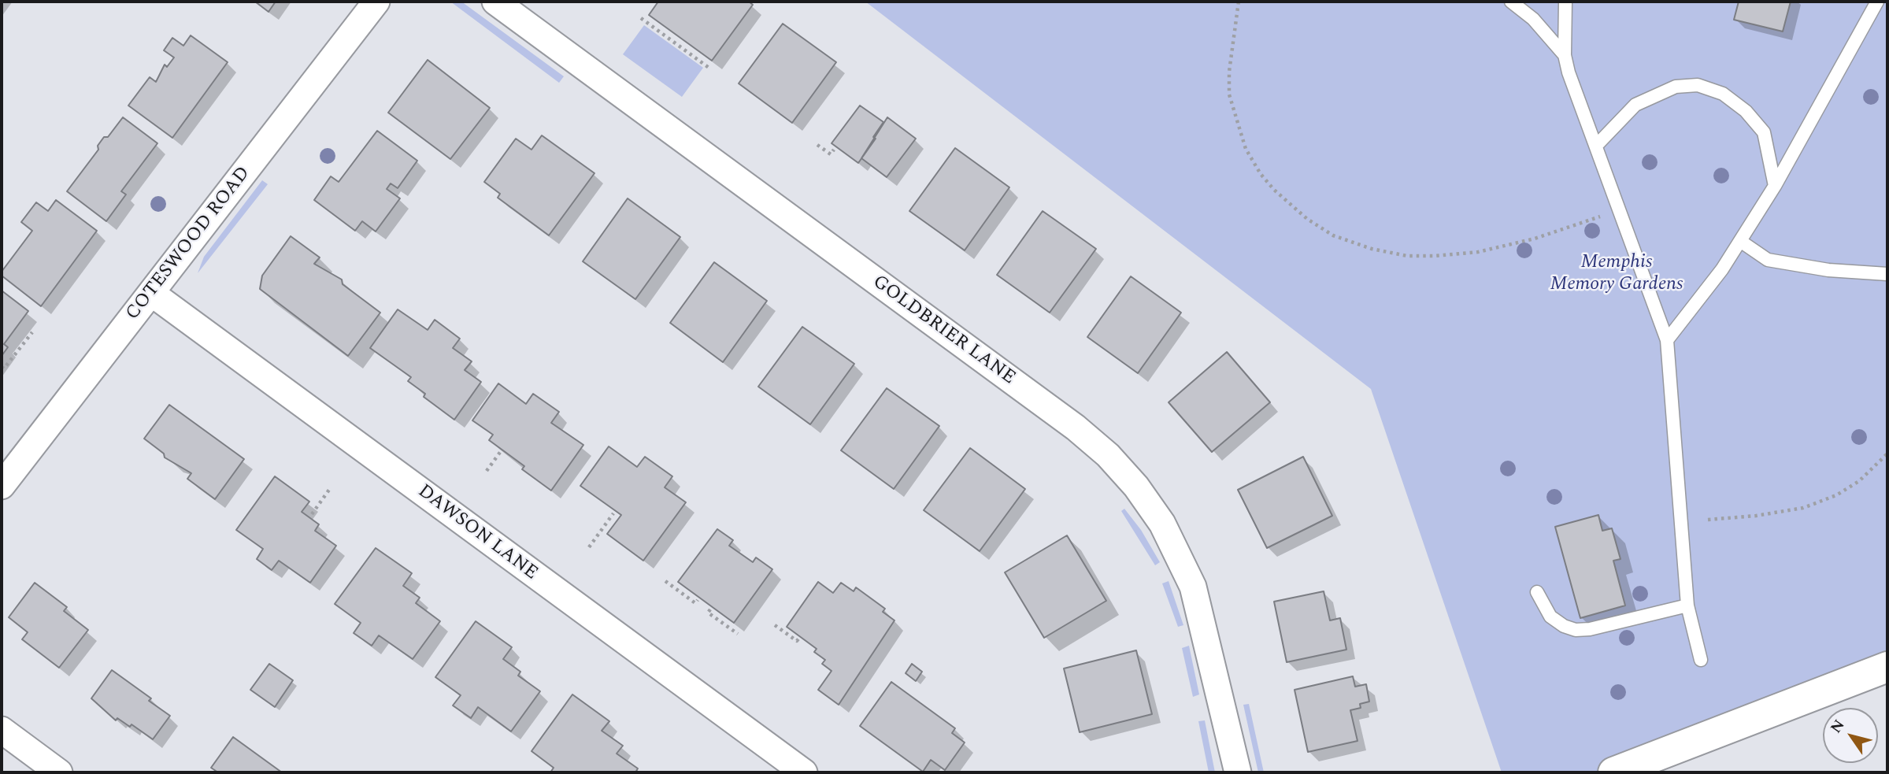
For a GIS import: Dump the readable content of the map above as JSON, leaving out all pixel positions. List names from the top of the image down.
{
  "streets": {
    "street": ["COTESWOOD ROAD", "GOLDBRIER LANE", "DAWSON LANE"]
  },
  "crossings": [
    ["COTESWOOD ROAD", "DAWSON LANE"]
  ],
  "parks": ["Memphis Memory Gardens"],
  "north": "top left"
}
